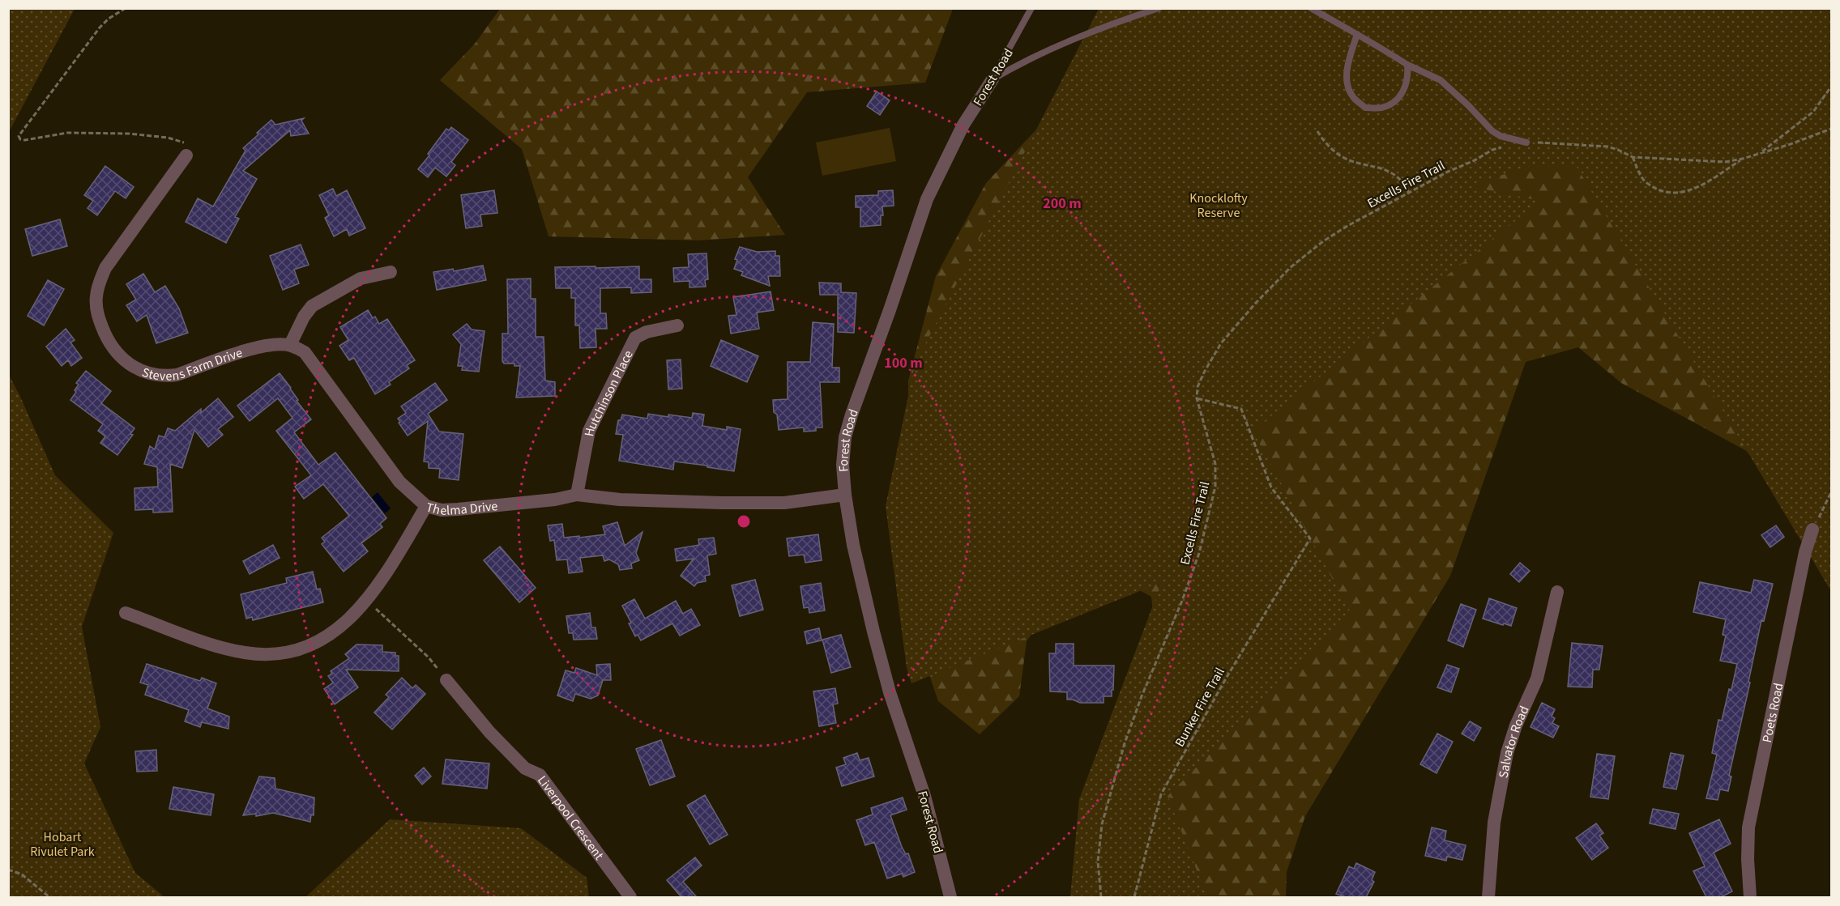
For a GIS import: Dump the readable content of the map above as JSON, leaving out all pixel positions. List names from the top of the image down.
{
  "streets": {
    "street": [
      "Forest Road",
      "Stevens Farm Drive",
      "Hutchinson Place",
      "Thelma Drive",
      "Poets Road",
      "Salvator Road",
      "Liverpool Crescent"
    ],
    "path": ["Excells Fire Trail", "Bunker Fire Trail"]
  },
  "crossings": [
    ["Forest Road", "Thelma Drive"],
    ["Excells Fire Trail", "Bunker Fire Trail"],
    ["Hutchinson Place", "Thelma Drive"]
  ],
  "parks": ["Knocklofty Reserve", "Hobart Rivulet Park"],
  "rings": ["200 m", "100 m"]
}
